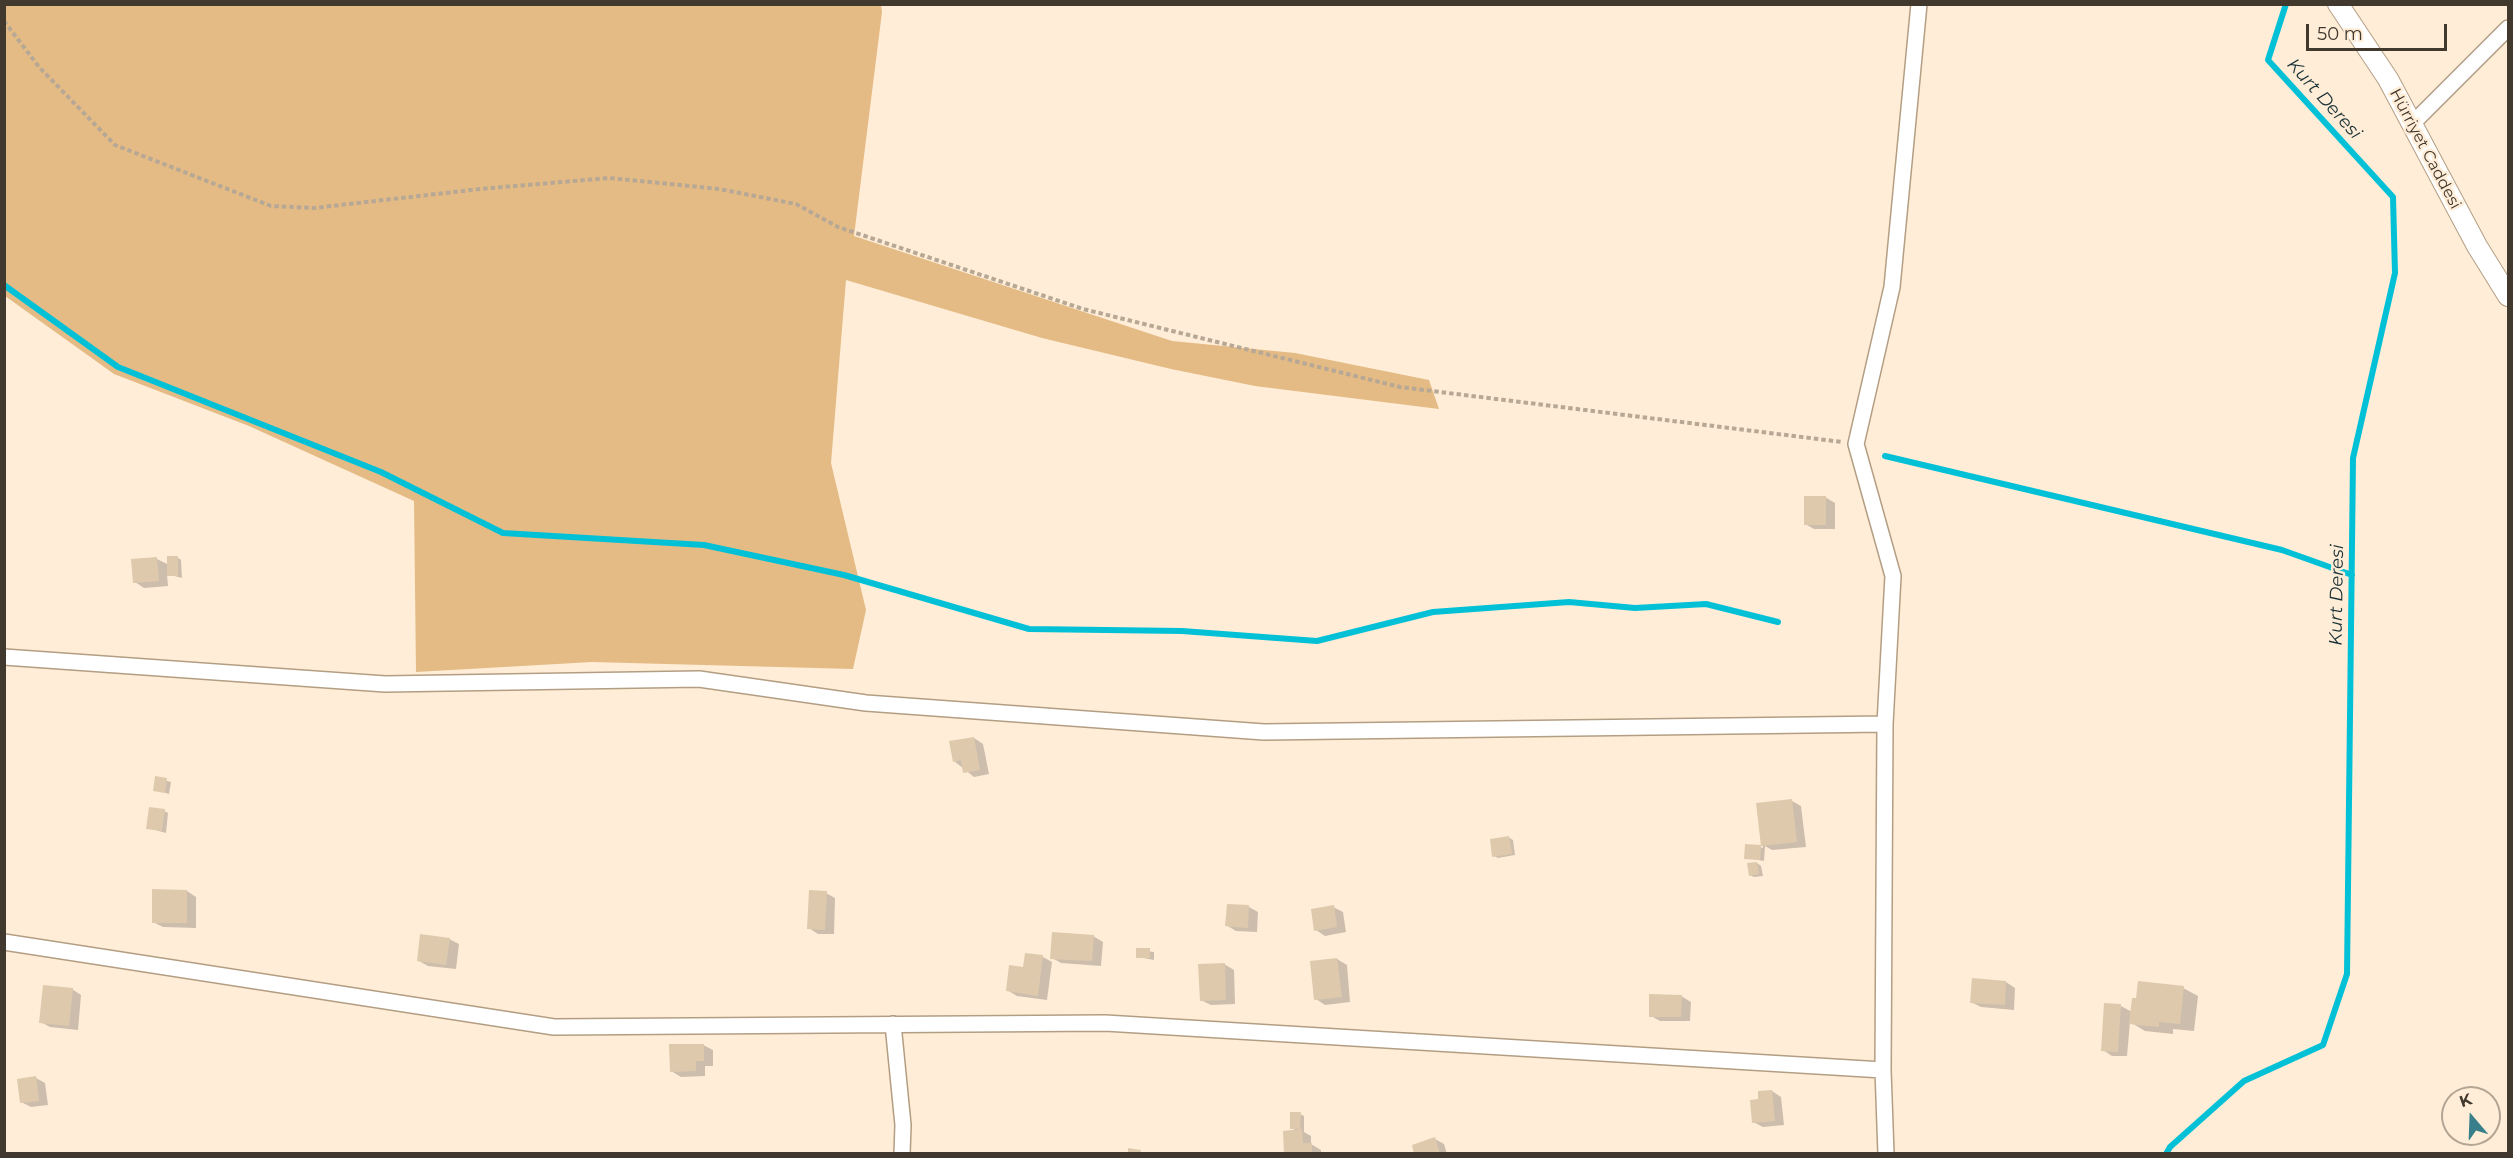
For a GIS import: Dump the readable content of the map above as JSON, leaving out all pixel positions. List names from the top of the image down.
{
  "streets": {
    "street": ["Hürriyet Caddesi"]
  },
  "water": ["Kurt Deresi"],
  "scale_bar": "50 m",
  "north": "top"
}
